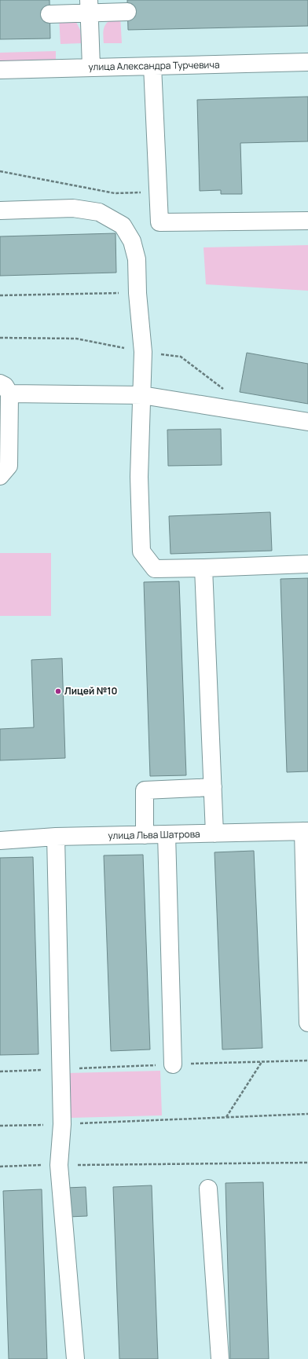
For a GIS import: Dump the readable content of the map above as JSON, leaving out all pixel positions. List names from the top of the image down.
{
  "streets": {
    "street": ["улица Александра Турчевича", "улица Льва Шатрова"]
  },
  "places": ["Лицей №10"]
}
